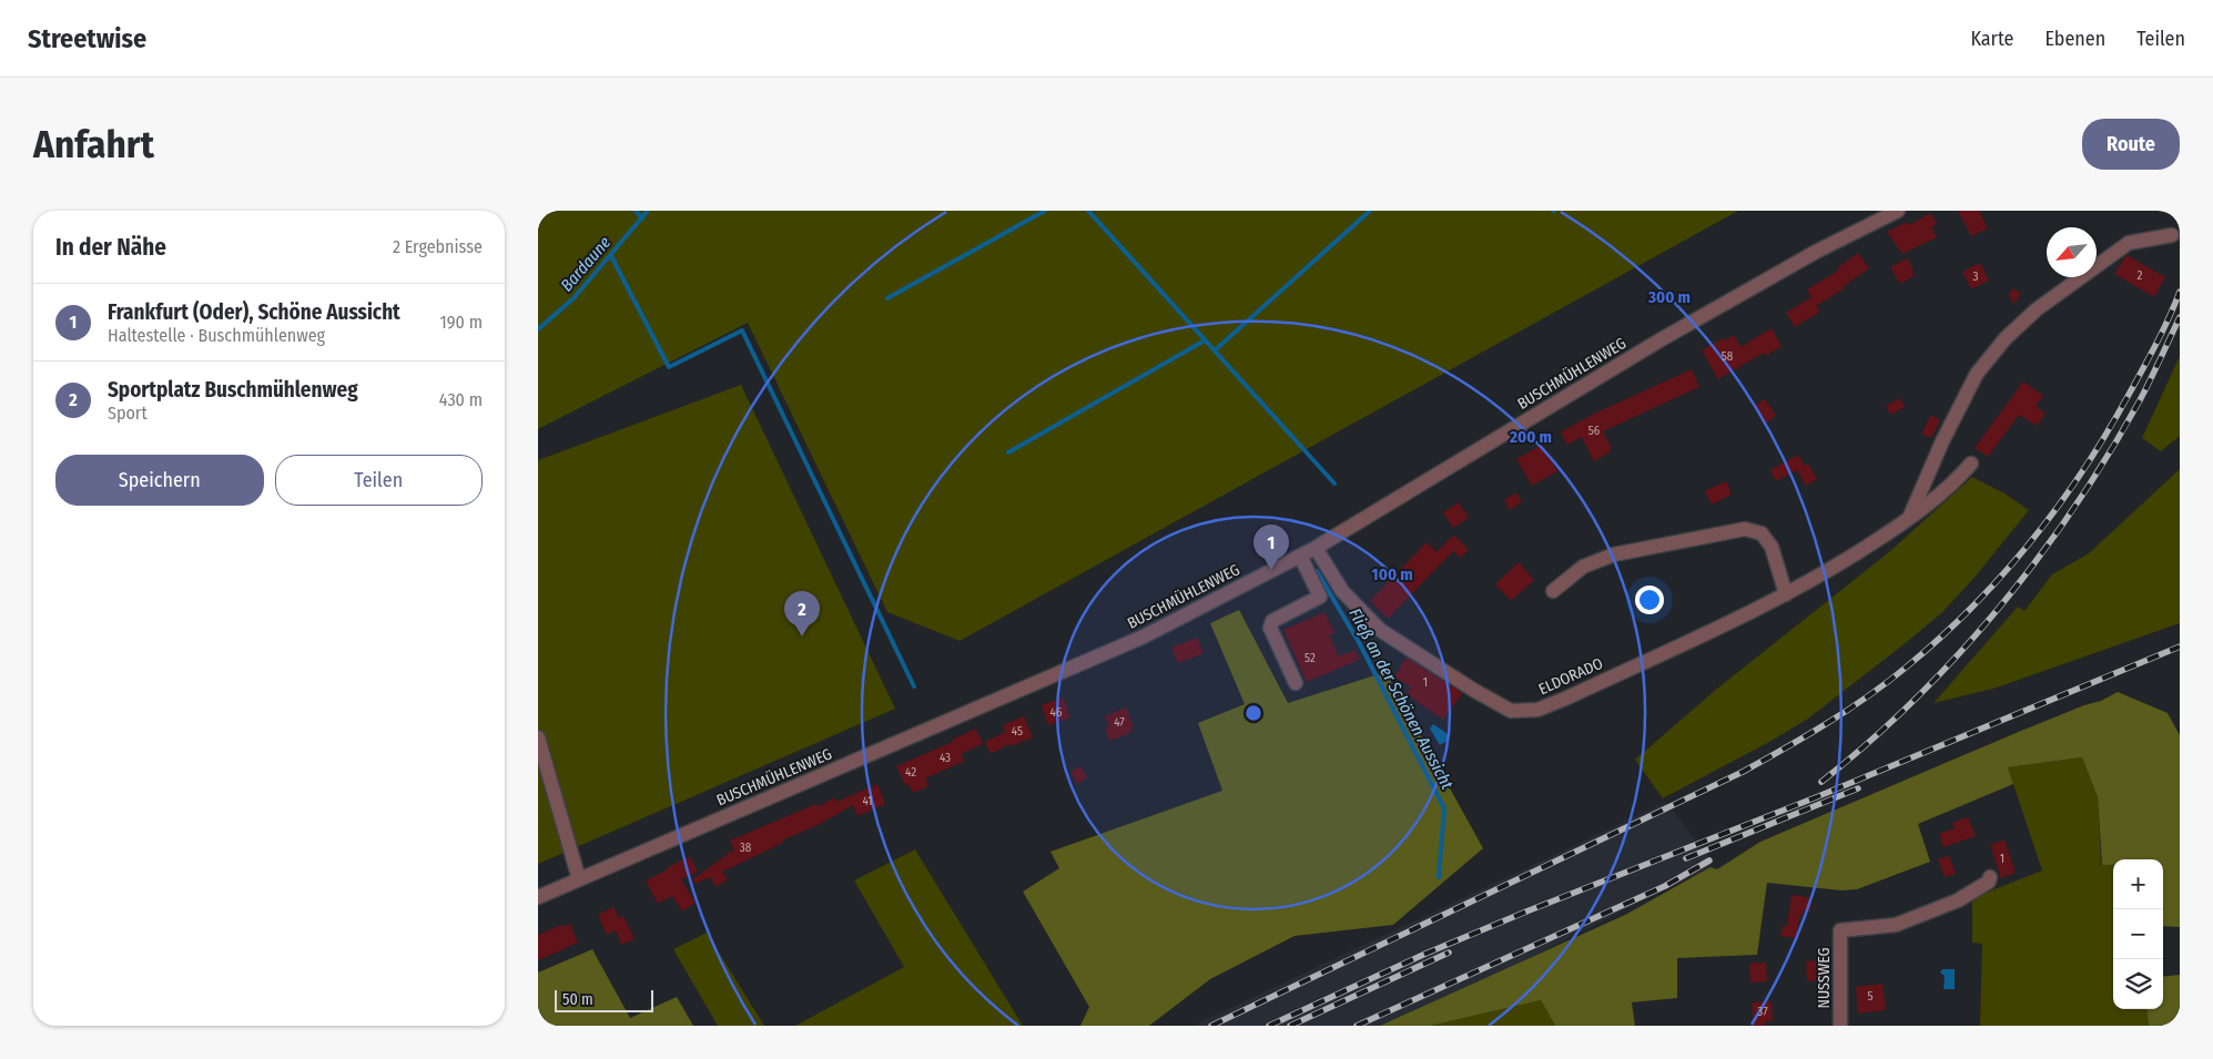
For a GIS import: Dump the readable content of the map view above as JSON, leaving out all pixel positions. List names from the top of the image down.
{
  "streets": {
    "street": ["BUSCHMÜHLENWEG", "ELDORADO", "NUSSWEG"]
  },
  "crossings": [
    ["BUSCHMÜHLENWEG", "ELDORADO"]
  ],
  "water": ["Bardaune", "Fließ an der Schönen Aussicht"],
  "house_numbers": [
    "2",
    "3",
    "58",
    "56",
    "52",
    "1",
    "46",
    "47",
    "45",
    "43",
    "42",
    "41",
    "38",
    "1",
    "5",
    "37"
  ],
  "scale_bar": "50 m",
  "north": "bottom left",
  "page": {
    "header": "Streetwise",
    "nav": ["Karte", "Ebenen", "Teilen"],
    "buttons": [
      "Route",
      ["Speichern", "Teilen"]
    ],
    "title": "Anfahrt",
    "heading": ["In der Nähe", "2 Ergebnisse"],
    "list": [
      {
        "mark": "1",
        "name": "Frankfurt (Oder), Schöne Aussicht",
        "note": "Haltestelle · Buschmühlenweg",
        "value": "190 m"
      },
      {
        "mark": "2",
        "name": "Sportplatz Buschmühlenweg",
        "note": "Sport",
        "value": "430 m"
      }
    ],
    "pins": ["1", "2"],
    "map_buttons": ["+", "−"],
    "scale": "50 m"
  },
  "rings": ["300 m", "200 m", "100 m"]
}
